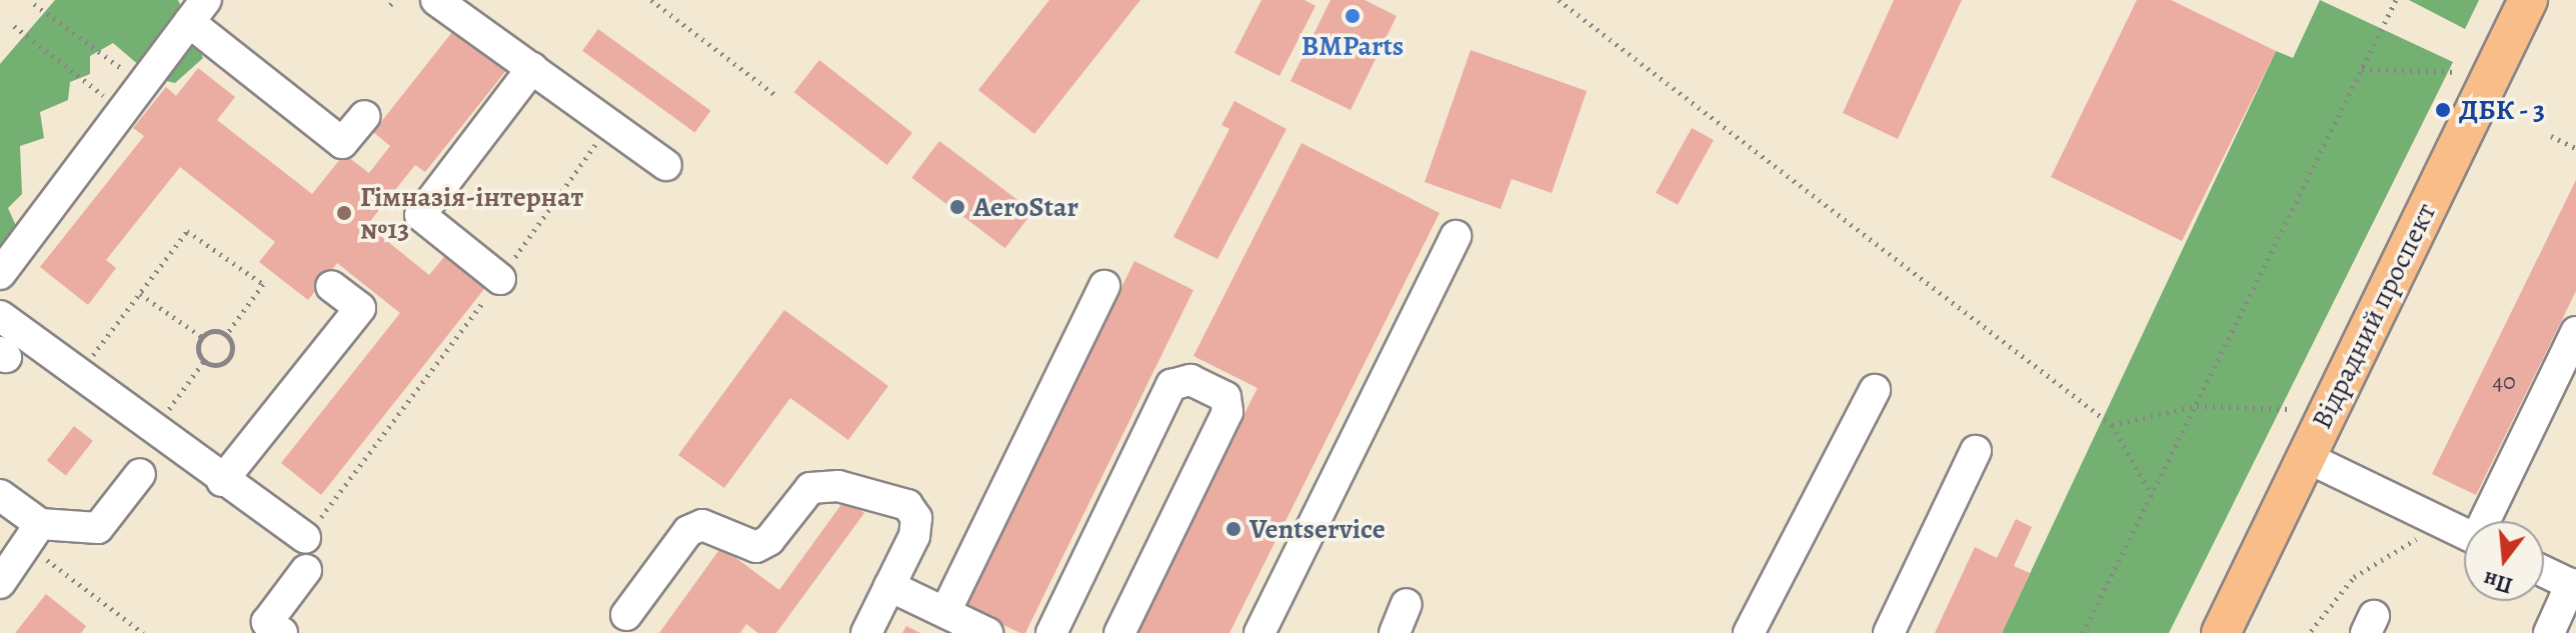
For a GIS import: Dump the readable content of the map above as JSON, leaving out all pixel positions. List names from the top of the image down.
{
  "streets": {
    "main road": ["Відрадний проспект"]
  },
  "places": [
    "BMParts",
    "ДБК - 3",
    "AeroStar",
    "Гімназія-інтернат №13",
    "Ventservice"
  ],
  "house_numbers": ["40"],
  "north": "bottom"
}
